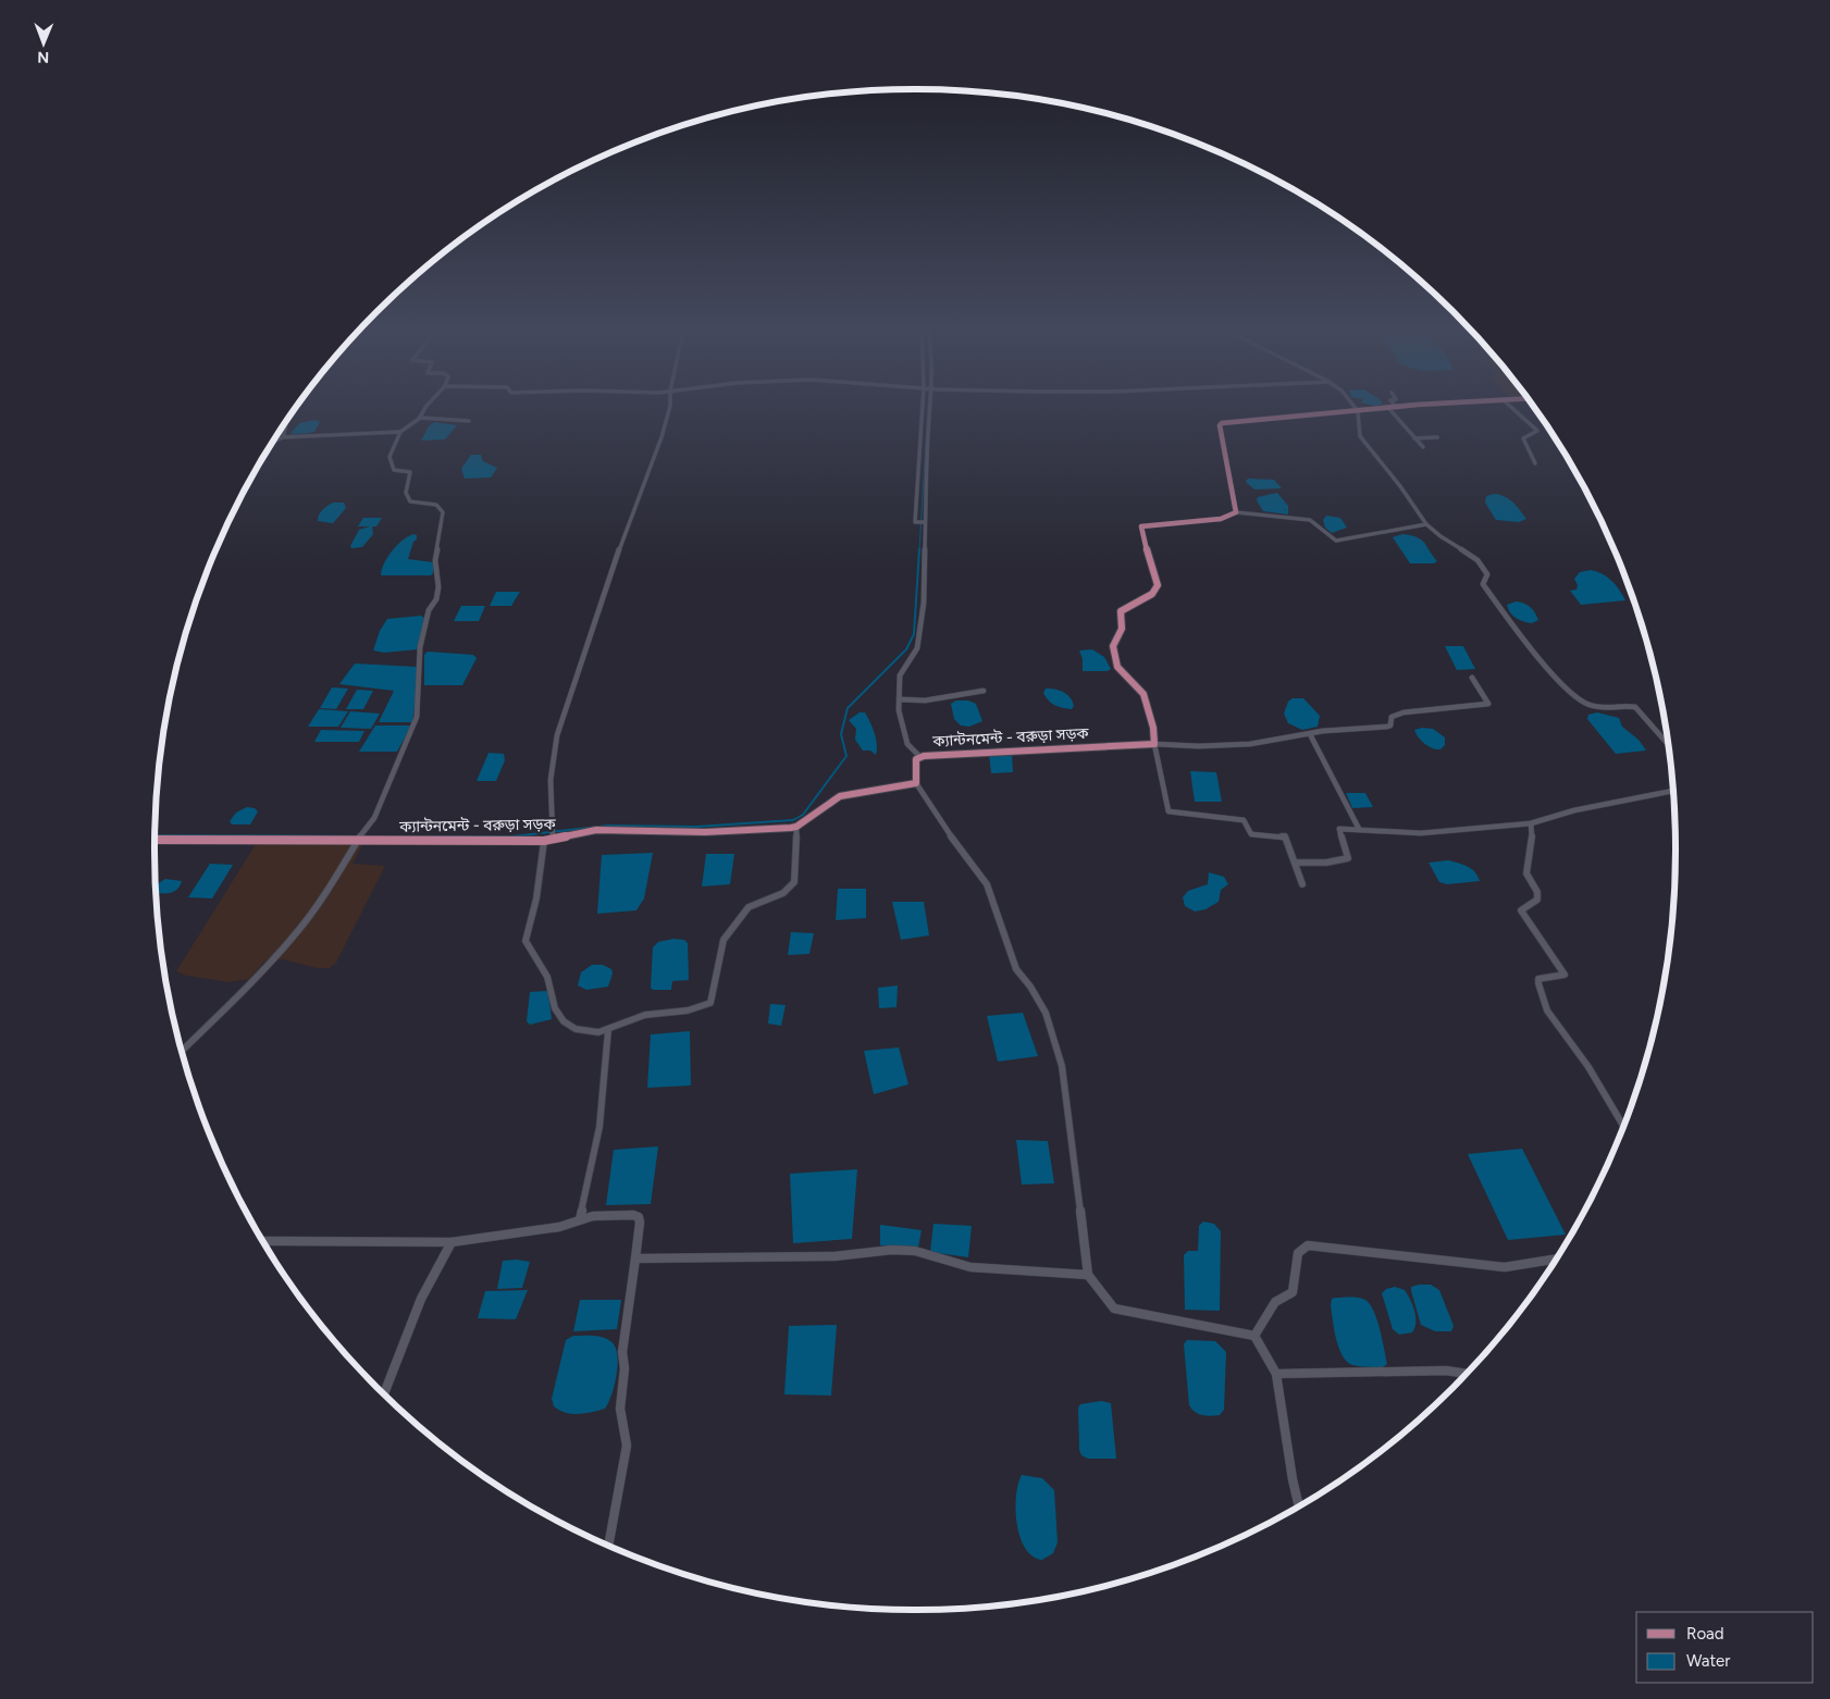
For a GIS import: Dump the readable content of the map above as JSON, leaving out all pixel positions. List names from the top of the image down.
{
  "streets": {
    "main road": ["ক্যান্টনমেন্ট - বরুড়া সড়ক"]
  },
  "legend": ["Road", "Water"],
  "north": "bottom"
}
